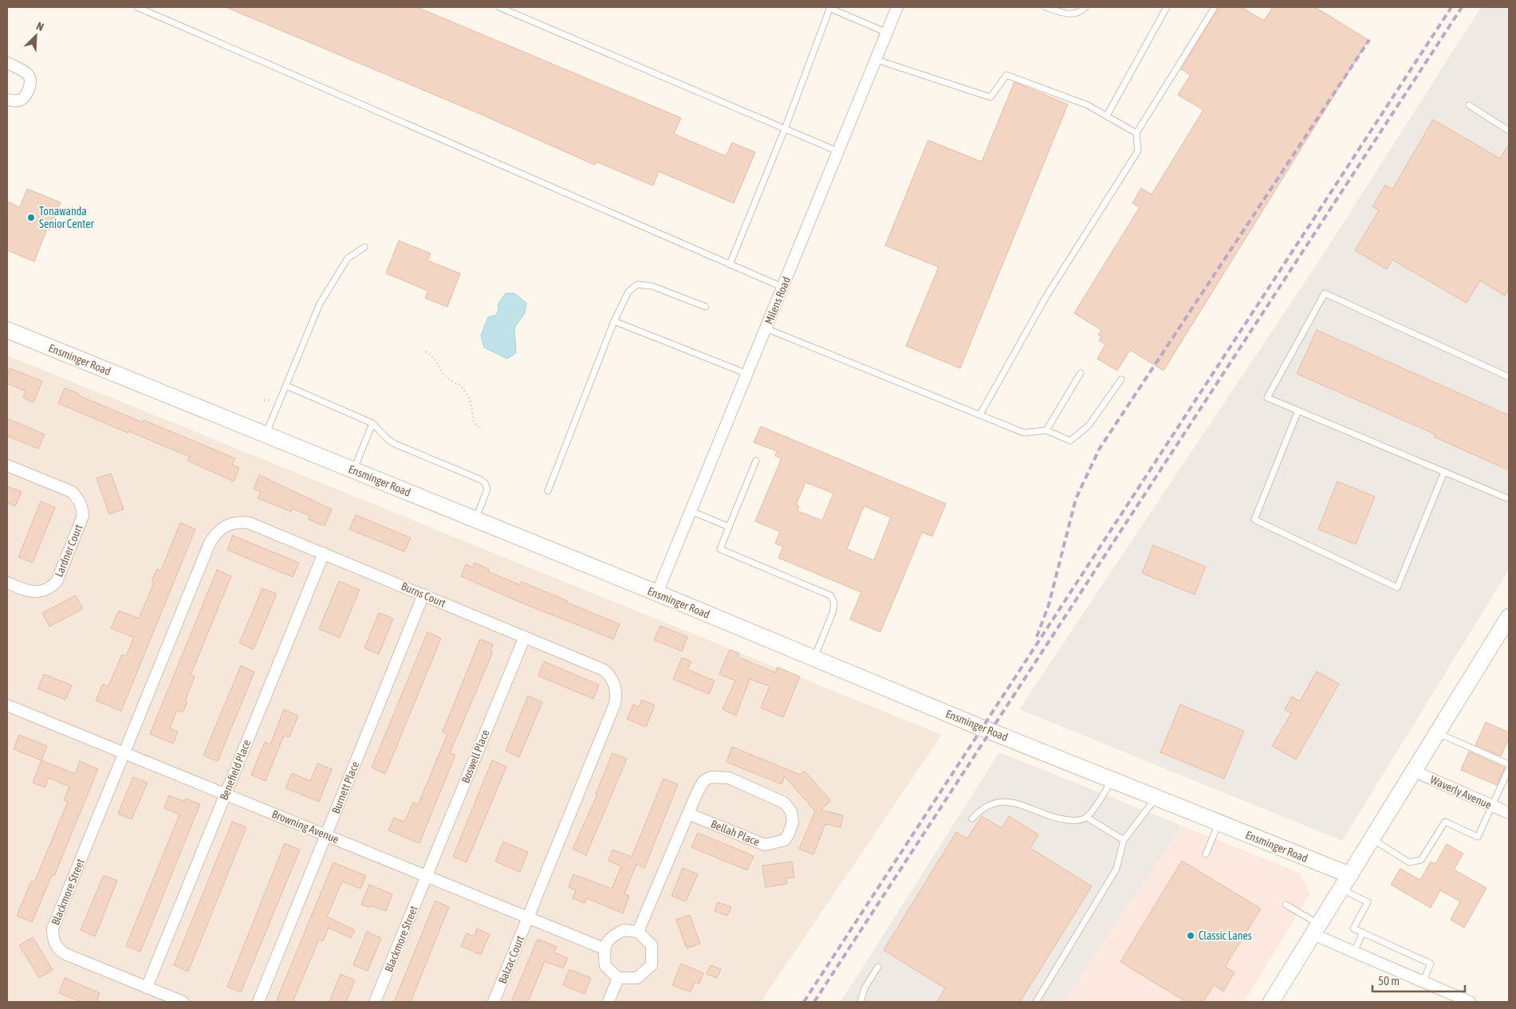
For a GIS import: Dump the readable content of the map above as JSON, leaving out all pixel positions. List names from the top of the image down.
{
  "streets": {
    "street": [
      "Milens Road",
      "Ensminger Road",
      "Lardner Court",
      "Burns Court",
      "Boswell Place",
      "Benefield Place",
      "Burnett Place",
      "Waverly Avenue",
      "Browning Avenue",
      "Bellah Place",
      "Blackmore Street",
      "Balzac Court"
    ]
  },
  "crossings": [
    ["Milens Road", "Ensminger Road"],
    ["Burns Court", "Boswell Place"],
    ["Burns Court", "Benefield Place"],
    ["Burns Court", "Burnett Place"],
    ["Burns Court", "Browning Avenue"],
    ["Burns Court", "Blackmore Street"],
    ["Burns Court", "Balzac Court"],
    ["Boswell Place", "Browning Avenue"],
    ["Boswell Place", "Blackmore Street"],
    ["Benefield Place", "Browning Avenue"],
    ["Benefield Place", "Blackmore Street"],
    ["Burnett Place", "Browning Avenue"],
    ["Browning Avenue", "Bellah Place"],
    ["Browning Avenue", "Blackmore Street"],
    ["Browning Avenue", "Balzac Court"]
  ],
  "places": ["Tonawanda Senior Center", "Classic Lanes"],
  "scale_bar": "50 m",
  "north": "top right"
}
